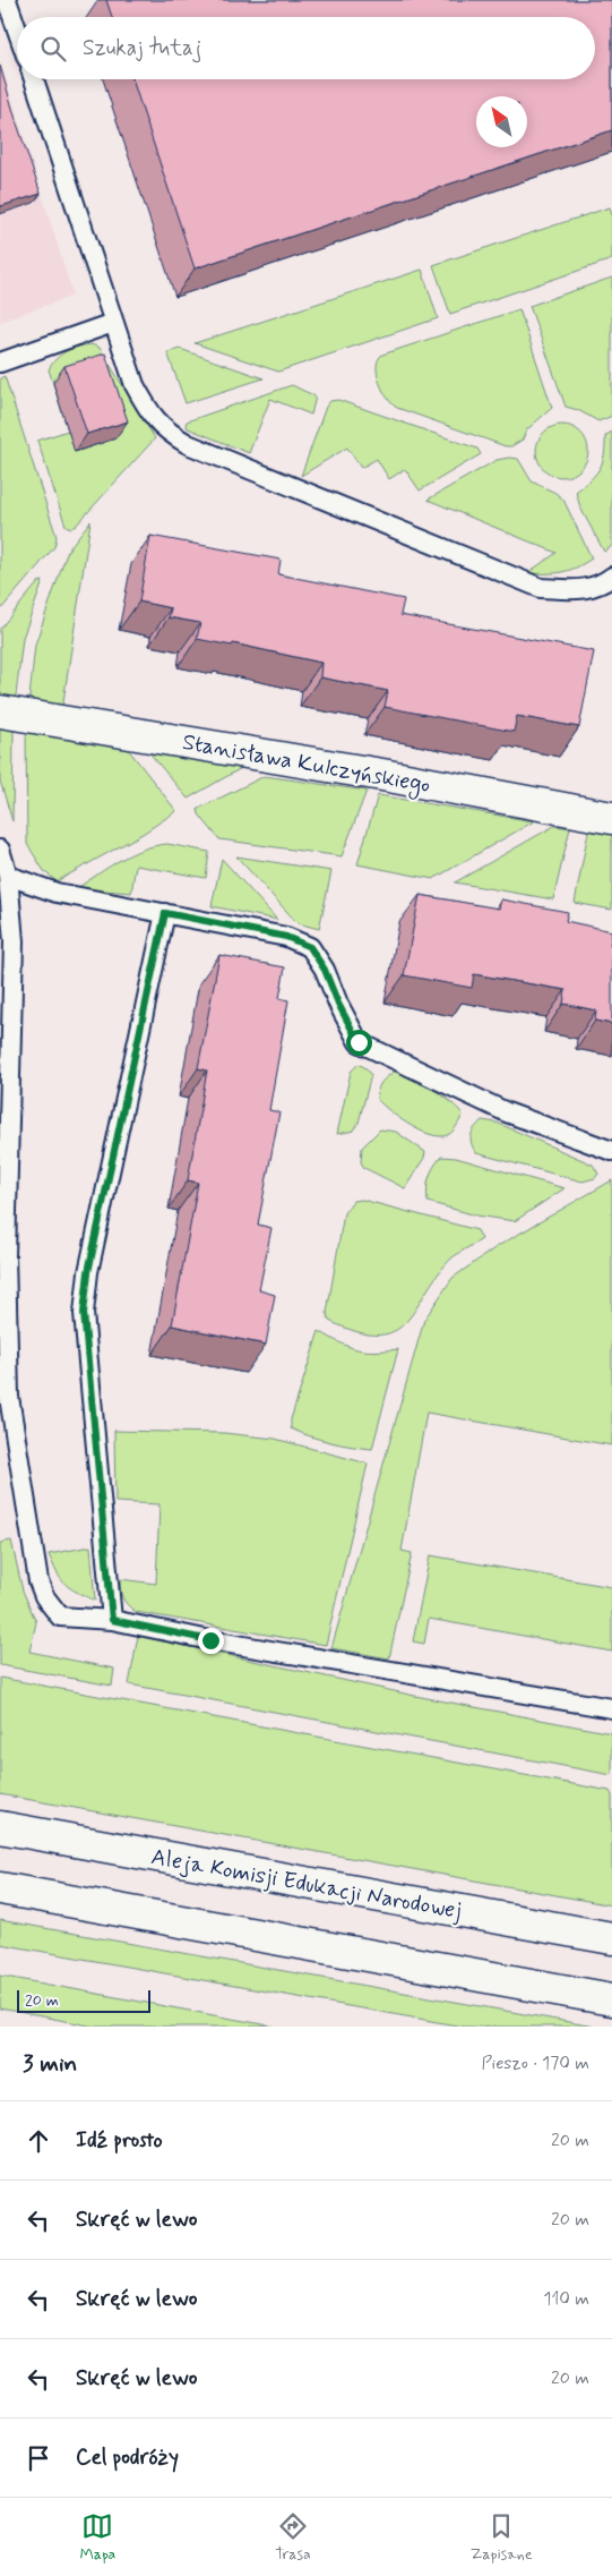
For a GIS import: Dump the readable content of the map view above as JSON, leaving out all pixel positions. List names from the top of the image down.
{
  "streets": {
    "main road": ["Stanisława Kulczyńskiego", "Aleja Komisji Edukacji Narodowej"]
  },
  "scale_bar": "20 m",
  "north": "top left",
  "page": {
    "search": "Szukaj tutaj",
    "scale": "20 m",
    "heading": ["3 min", "Pieszo · 170 m"],
    "list": [
      ["Idź prosto", "20 m"],
      ["Skręć w lewo", "20 m"],
      ["Skręć w lewo", "110 m"],
      ["Skręć w lewo", "20 m"],
      "Cel podróży"
    ],
    "nav": ["Mapa", "Trasa", "Zapisane"]
  }
}
